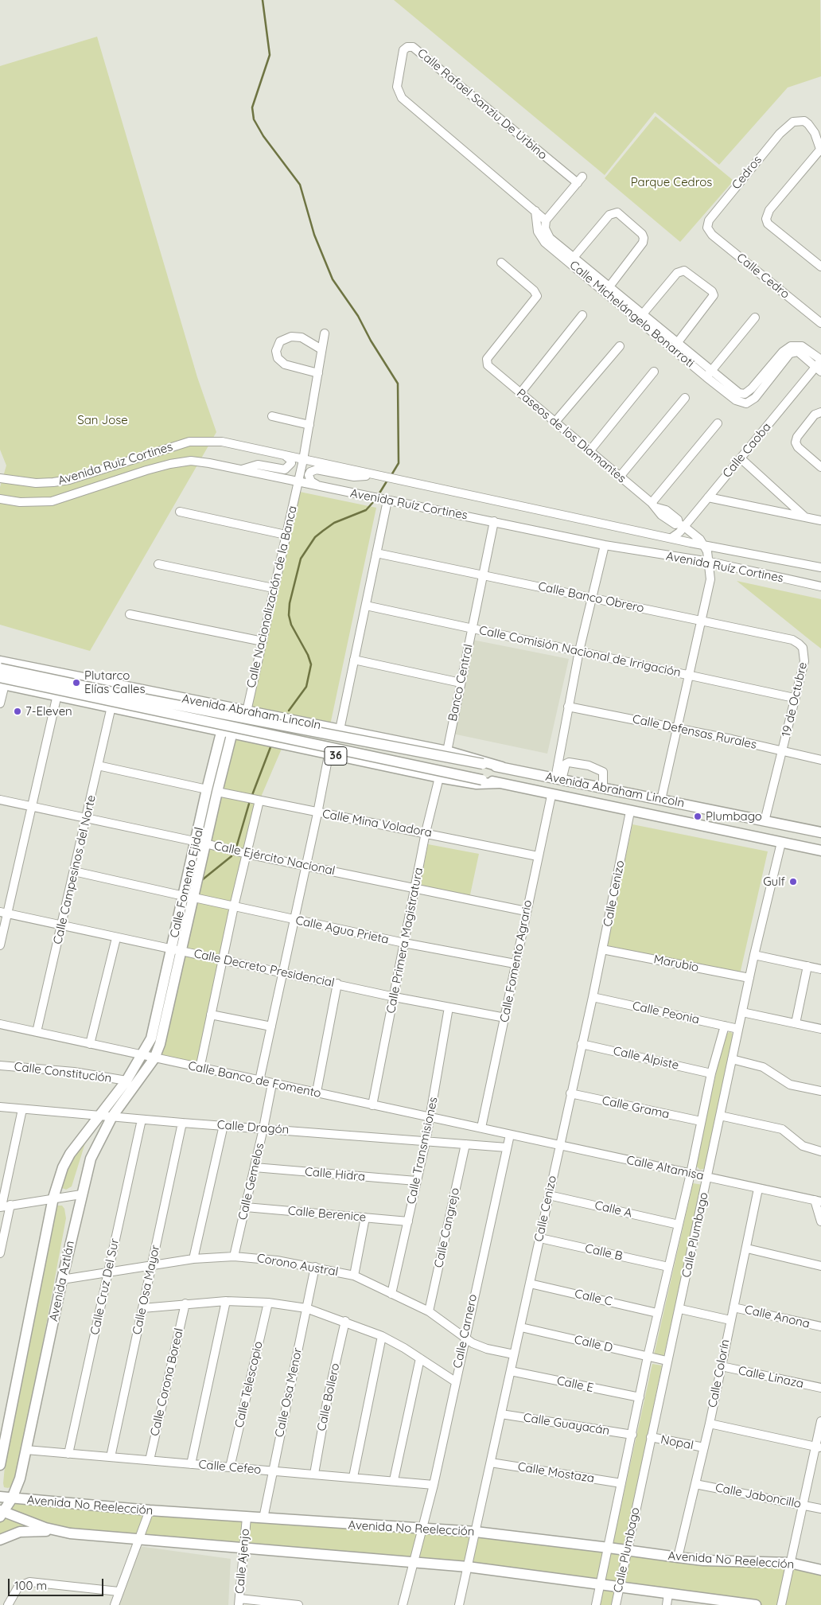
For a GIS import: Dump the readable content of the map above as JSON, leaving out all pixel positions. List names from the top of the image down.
{
  "streets": {
    "main road": [
      "Avenida Abraham Lincoln",
      "36",
      "Calle Fomento Ejidal",
      "Avenida Aztlán",
      "Avenida No Reelección"
    ],
    "street": [
      "Calle Rafael Sanziu De Urbino",
      "Cedros",
      "Calle Cedro",
      "Calle Michelángelo Bonarroti",
      "Paseos de los Diamantes",
      "Calle Caoba",
      "Avenida Ruiz Cortines",
      "Avenida Ruíz Cortines",
      "Calle Nacionalización de la Banca",
      "Calle Banco Obrero",
      "Calle Comisión Nacional de Irrigación",
      "Banco Central",
      "19 de Octubre",
      "Calle Defensas Rurales",
      "Calle Mina Voladora",
      "Calle Ejército Nacional",
      "Calle Campesinos del Norte",
      "Calle Cenizo",
      "Calle Agua Prieta",
      "Calle Primera Magistratura",
      "Calle Fomento Agrario",
      "Marubio",
      "Calle Decreto Presidencial",
      "Calle Peonia",
      "Calle Alpiste",
      "Calle Constitución",
      "Calle Banco de Fomento",
      "Calle Grama",
      "Calle Dragón",
      "Calle Transmisiones",
      "Calle Altamisa",
      "Calle Hidra",
      "Calle Gemelos",
      "Calle A",
      "Calle Berenice",
      "Calle Cangrejo",
      "Calle Plumbago",
      "Calle B",
      "Corono Austral",
      "Calle Cruz Del Sur",
      "Calle Osa Mayor",
      "Calle C",
      "Calle Anona",
      "Calle Carnero",
      "Calle D",
      "Calle Colorín",
      "Calle Linaza",
      "Calle Corona Boreal",
      "Calle Telescopio",
      "Calle E",
      "Calle Osa Menor",
      "Calle Bollero",
      "Calle Guayacán",
      "Nopal",
      "Calle Cefeo",
      "Calle Mostaza",
      "Calle Jaboncillo",
      "Calle Ajenjo"
    ]
  },
  "crossings": [
    ["Calle Rafael Sanziu De Urbino", "Calle Michelángelo Bonarroti"],
    ["Cedros", "Calle Cedro"],
    ["Paseos de los Diamantes", "Calle Caoba"],
    ["Paseos de los Diamantes", "Avenida Ruíz Cortines"],
    ["Calle Caoba", "Avenida Ruíz Cortines"],
    ["Avenida Ruiz Cortines", "Avenida Ruíz Cortines"],
    ["Avenida Ruíz Cortines", "Calle Nacionalización de la Banca"],
    ["Avenida Ruíz Cortines", "Banco Central"],
    ["Calle Nacionalización de la Banca", "Avenida Abraham Lincoln"],
    ["Calle Nacionalización de la Banca", "Calle Fomento Ejidal"],
    ["Calle Banco Obrero", "Banco Central"],
    ["Calle Banco Obrero", "19 de Octubre"],
    ["Calle Comisión Nacional de Irrigación", "Banco Central"],
    ["Calle Comisión Nacional de Irrigación", "19 de Octubre"],
    ["Banco Central", "Avenida Abraham Lincoln"],
    ["19 de Octubre", "Avenida Abraham Lincoln"],
    ["19 de Octubre", "Calle Defensas Rurales"],
    ["Avenida Abraham Lincoln", "36"],
    ["Avenida Abraham Lincoln", "Calle Campesinos del Norte"],
    ["Avenida Abraham Lincoln", "Calle Fomento Ejidal"],
    ["Avenida Abraham Lincoln", "Calle Primera Magistratura"],
    ["36", "Calle Cenizo"],
    ["36", "Calle Fomento Agrario"],
    ["36", "Calle Plumbago"],
    ["Calle Mina Voladora", "Calle Campesinos del Norte"],
    ["Calle Mina Voladora", "Calle Fomento Ejidal"],
    ["Calle Mina Voladora", "Calle Primera Magistratura"],
    ["Calle Mina Voladora", "Calle Fomento Agrario"],
    ["Calle Ejército Nacional", "Calle Campesinos del Norte"],
    ["Calle Ejército Nacional", "Calle Fomento Ejidal"],
    ["Calle Ejército Nacional", "Calle Primera Magistratura"],
    ["Calle Ejército Nacional", "Calle Fomento Agrario"],
    ["Calle Campesinos del Norte", "Calle Agua Prieta"],
    ["Calle Campesinos del Norte", "Calle Decreto Presidencial"],
    ["Calle Campesinos del Norte", "Calle Banco de Fomento"],
    ["Calle Fomento Ejidal", "Calle Agua Prieta"],
    ["Calle Fomento Ejidal", "Calle Decreto Presidencial"],
    ["Calle Fomento Ejidal", "Calle Banco de Fomento"],
    ["Calle Fomento Ejidal", "Avenida Aztlán"],
    ["Calle Cenizo", "Marubio"],
    ["Calle Cenizo", "Calle Peonia"],
    ["Calle Cenizo", "Calle Alpiste"],
    ["Calle Cenizo", "Calle Grama"],
    ["Calle Cenizo", "Calle Altamisa"],
    ["Calle Cenizo", "Calle A"],
    ["Calle Cenizo", "Calle B"],
    ["Calle Cenizo", "Corono Austral"],
    ["Calle Cenizo", "Calle C"],
    ["Calle Cenizo", "Calle D"],
    ["Calle Cenizo", "Calle E"],
    ["Calle Cenizo", "Calle Guayacán"],
    ["Calle Cenizo", "Calle Mostaza"],
    ["Calle Cenizo", "Avenida No Reelección"],
    ["Calle Agua Prieta", "Calle Primera Magistratura"],
    ["Calle Agua Prieta", "Calle Fomento Agrario"],
    ["Calle Primera Magistratura", "Calle Decreto Presidencial"],
    ["Calle Primera Magistratura", "Calle Banco de Fomento"],
    ["Calle Fomento Agrario", "Calle Decreto Presidencial"],
    ["Calle Fomento Agrario", "Calle Banco de Fomento"],
    ["Marubio", "Calle Plumbago"],
    ["Calle Decreto Presidencial", "Calle Transmisiones"],
    ["Calle Peonia", "Calle Plumbago"],
    ["Calle Alpiste", "Calle Plumbago"],
    ["Calle Constitución", "Avenida Aztlán"],
    ["Calle Banco de Fomento", "Calle Transmisiones"],
    ["Calle Banco de Fomento", "Calle Altamisa"],
    ["Calle Banco de Fomento", "Calle Gemelos"],
    ["Calle Banco de Fomento", "Avenida Aztlán"],
    ["Calle Banco de Fomento", "Calle Carnero"],
    ["Calle Grama", "Calle Plumbago"],
    ["Calle Dragón", "Calle Transmisiones"],
    ["Calle Dragón", "Calle Gemelos"],
    ["Calle Dragón", "Calle Cangrejo"],
    ["Calle Dragón", "Avenida Aztlán"],
    ["Calle Dragón", "Calle Cruz Del Sur"],
    ["Calle Dragón", "Calle Osa Mayor"],
    ["Calle Dragón", "Calle Carnero"],
    ["Calle Transmisiones", "Calle Hidra"],
    ["Calle Transmisiones", "Calle Berenice"],
    ["Calle Transmisiones", "Corono Austral"],
    ["Calle Altamisa", "Calle Plumbago"],
    ["Calle Altamisa", "Calle Carnero"],
    ["Calle Altamisa", "Calle Colorín"],
    ["Calle Hidra", "Calle Gemelos"],
    ["Calle Gemelos", "Calle Berenice"],
    ["Calle Gemelos", "Corono Austral"],
    ["Calle A", "Calle Plumbago"],
    ["Calle Cangrejo", "Corono Austral"],
    ["Calle Plumbago", "Calle B"],
    ["Calle Plumbago", "Calle C"],
    ["Calle Plumbago", "Calle Anona"],
    ["Calle Plumbago", "Calle D"],
    ["Calle Plumbago", "Calle E"],
    ["Calle Plumbago", "Calle Guayacán"],
    ["Calle Plumbago", "Nopal"],
    ["Calle Plumbago", "Calle Mostaza"],
    ["Calle Plumbago", "Avenida No Reelección"],
    ["Corono Austral", "Avenida Aztlán"],
    ["Corono Austral", "Calle Cruz Del Sur"],
    ["Corono Austral", "Calle Osa Mayor"],
    ["Corono Austral", "Calle Carnero"],
    ["Corono Austral", "Calle Osa Menor"],
    ["Avenida Aztlán", "Calle Cefeo"],
    ["Avenida Aztlán", "Avenida No Reelección"],
    ["Calle Cruz Del Sur", "Calle Cefeo"],
    ["Calle Osa Mayor", "Calle Cefeo"],
    ["Calle Anona", "Calle Colorín"],
    ["Calle Carnero", "Calle Cefeo"],
    ["Calle Carnero", "Avenida No Reelección"],
    ["Calle Colorín", "Calle Linaza"],
    ["Calle Colorín", "Nopal"],
    ["Calle Colorín", "Calle Jaboncillo"],
    ["Calle Colorín", "Avenida No Reelección"],
    ["Calle Corona Boreal", "Calle Cefeo"],
    ["Calle Telescopio", "Calle Cefeo"],
    ["Calle Osa Menor", "Calle Cefeo"],
    ["Calle Osa Menor", "Avenida No Reelección"],
    ["Calle Bollero", "Calle Cefeo"],
    ["Avenida No Reelección", "Calle Ajenjo"]
  ],
  "parks": ["Parque Cedros", "San Jose"],
  "places": [
    "Plutarco Elías Calles",
    "7-Eleven",
    "Plumbago",
    "Gulf"
  ],
  "scale_bar": "100 m"
}
